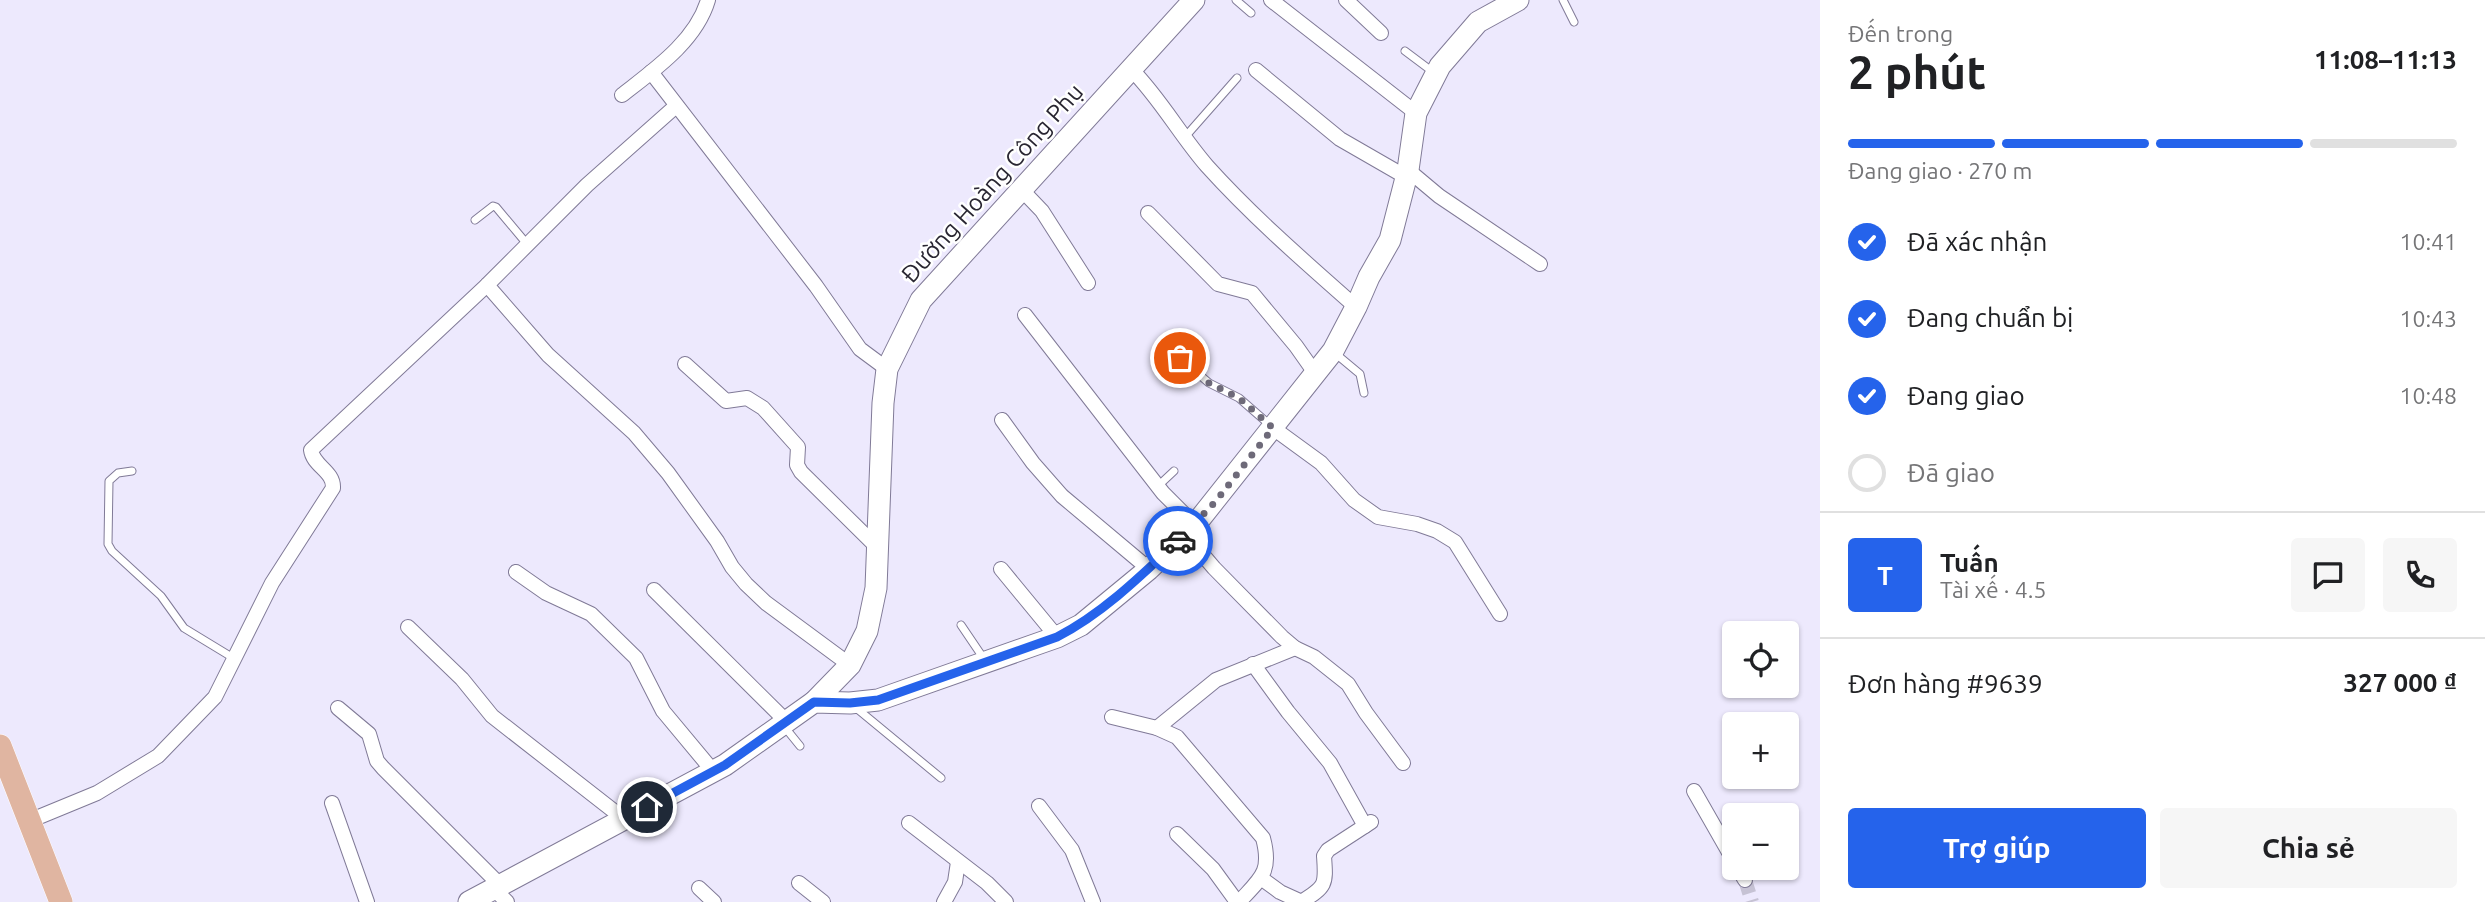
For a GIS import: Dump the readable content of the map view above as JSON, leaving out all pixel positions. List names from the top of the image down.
{
  "streets": {
    "street": ["Đường Hoàng Công Phụ"]
  },
  "page": {
    "heading": ["2 phút", "Đến trong", "11:08–11:13"],
    "panel": [
      "Tuấn",
      "Tài xế · 4.5",
      "Đơn hàng #9639",
      "327 000 ₫"
    ],
    "bar": "Đang giao · 270 m",
    "list": [
      ["Đã xác nhận", "10:41"],
      ["Đang chuẩn bị", "10:43"],
      ["Đang giao", "10:48"],
      "Đã giao"
    ],
    "round": "T",
    "map_buttons": ["+", "−"],
    "buttons": ["Trợ giúp", "Chia sẻ"]
  }
}
